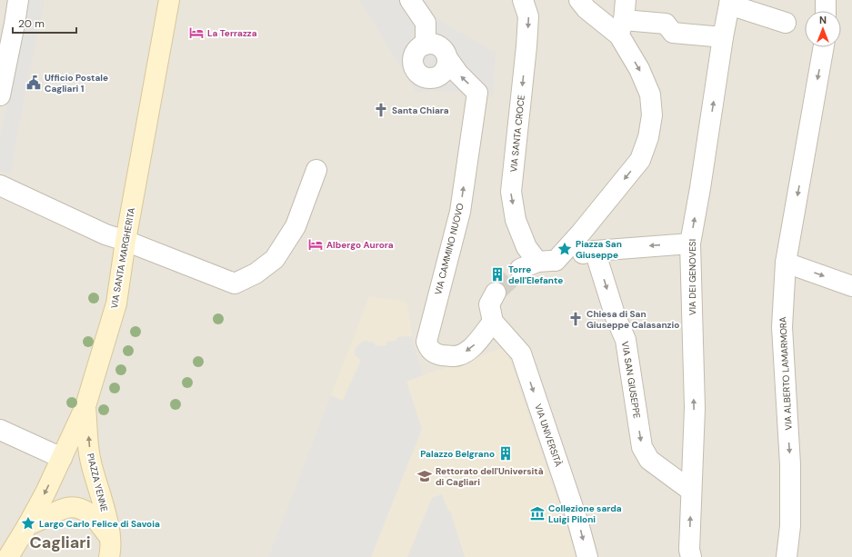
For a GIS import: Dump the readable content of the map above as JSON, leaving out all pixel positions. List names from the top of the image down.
{
  "streets": {
    "street": [
      "VIA SANTA CROCE",
      "VIA CAMMINO NUOVO",
      "VIA SANTA MARGHERITA",
      "VIA DEI GENOVESI",
      "VIA ALBERTO LAMARMORA",
      "VIA SAN GIUSEPPE",
      "VIA UNIVERSITÀ",
      "PIAZZA YENNE"
    ]
  },
  "crossings": [
    ["VIA CAMMINO NUOVO", "VIA UNIVERSITÀ"],
    ["VIA SANTA MARGHERITA", "PIAZZA YENNE"],
    ["VIA DEI GENOVESI", "VIA SAN GIUSEPPE"]
  ],
  "one_way": [
    "VIA SANTA CROCE",
    "VIA DEI GENOVESI",
    "VIA ALBERTO LAMARMORA",
    "VIA SAN GIUSEPPE",
    "VIA UNIVERSITÀ",
    "PIAZZA YENNE"
  ],
  "districts": ["Cagliari"],
  "places": {
    "hotel": ["La Terrazza", "Albergo Aurora"],
    "public building": ["Ufficio Postale Cagliari 1"],
    "church": ["Santa Chiara", "Chiesa di San Giuseppe Calasanzio"],
    "place": ["Piazza San Giuseppe", "Largo Carlo Felice di Savoia"],
    "building": ["Torre dell'Elefante", "Palazzo Belgrano"],
    "school or university": ["Rettorato dell'Università di Cagliari"],
    "museum": ["Collezione sarda Luigi Piloni"]
  },
  "scale_bar": "20 m",
  "north": "top"
}
